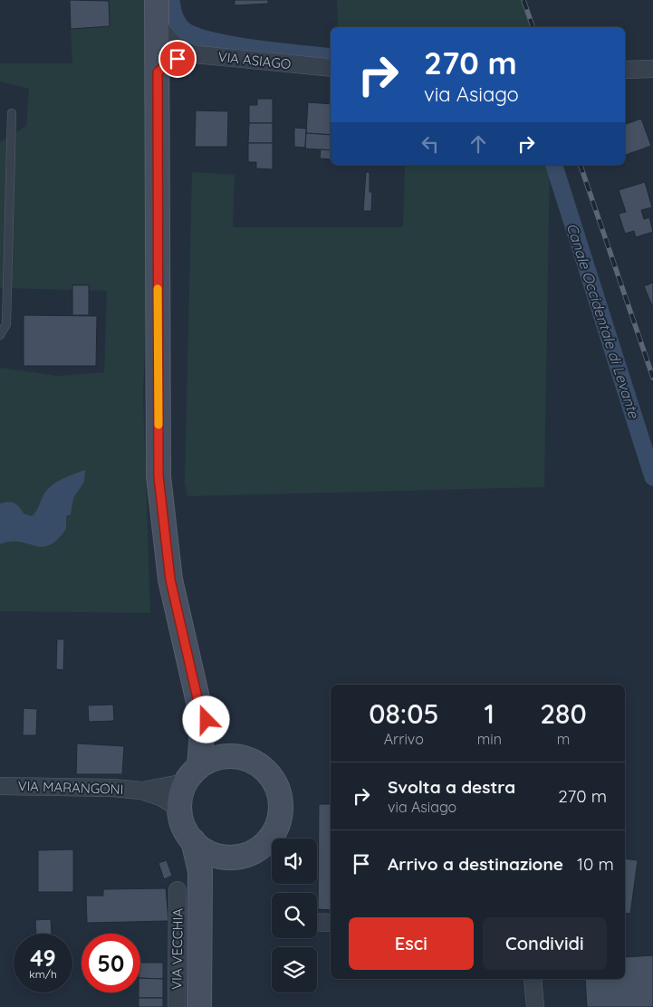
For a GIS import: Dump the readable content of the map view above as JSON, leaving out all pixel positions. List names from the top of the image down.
{
  "streets": {
    "street": ["VIA ASIAGO", "VIA MARANGONI", "VIA VECCHIA"]
  },
  "water": ["Canale Occidentale di Levante"],
  "page": {
    "turn": ["270 m", "via Asiago"],
    "eta": [
      "08:05",
      "Arrivo",
      "1",
      "min",
      "280",
      "m"
    ],
    "list": [
      {
        "name": "Svolta a destra",
        "note": "via Asiago",
        "value": "270 m"
      },
      {
        "name": "Arrivo a destinazione",
        "value": "10 m"
      }
    ],
    "buttons": ["Esci", "Condividi"],
    "speed": "49 km/h",
    "limit": "50"
  }
}
